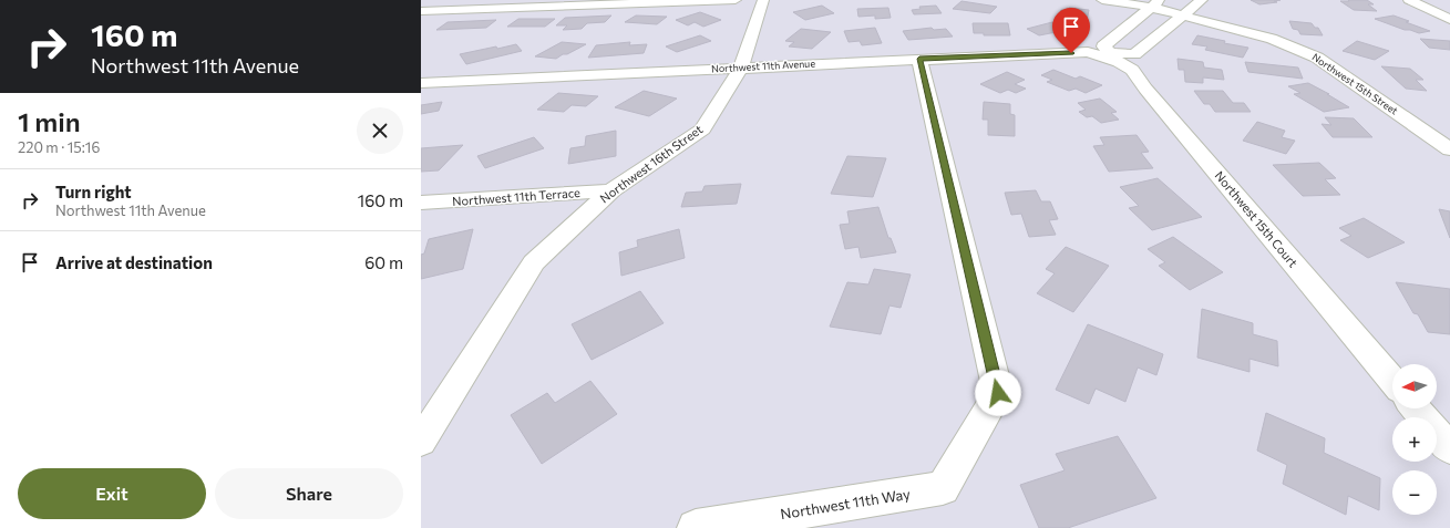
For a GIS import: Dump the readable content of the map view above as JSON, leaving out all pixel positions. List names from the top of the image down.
{
  "streets": {
    "street": [
      "Northwest 11th Avenue",
      "Northwest 15th Street",
      "Northwest 16th Street",
      "Northwest 11th Terrace",
      "Northwest 15th Court",
      "Northwest 11th Way"
    ]
  },
  "crossings": [
    ["Northwest 11th Avenue", "Northwest 16th Street"],
    ["Northwest 11th Avenue", "Northwest 15th Court"],
    ["Northwest 11th Avenue", "Northwest 11th Way"],
    ["Northwest 16th Street", "Northwest 11th Terrace"]
  ],
  "north": "left",
  "page": {
    "turn": ["160 m", "Northwest 11th Avenue"],
    "heading": ["1 min", "220 m · 15:16"],
    "list": [
      {
        "name": "Turn right",
        "note": "Northwest 11th Avenue",
        "value": "160 m"
      },
      {
        "name": "Arrive at destination",
        "value": "60 m"
      }
    ],
    "map_buttons": ["+", "−"],
    "buttons": ["Exit", "Share"]
  }
}
